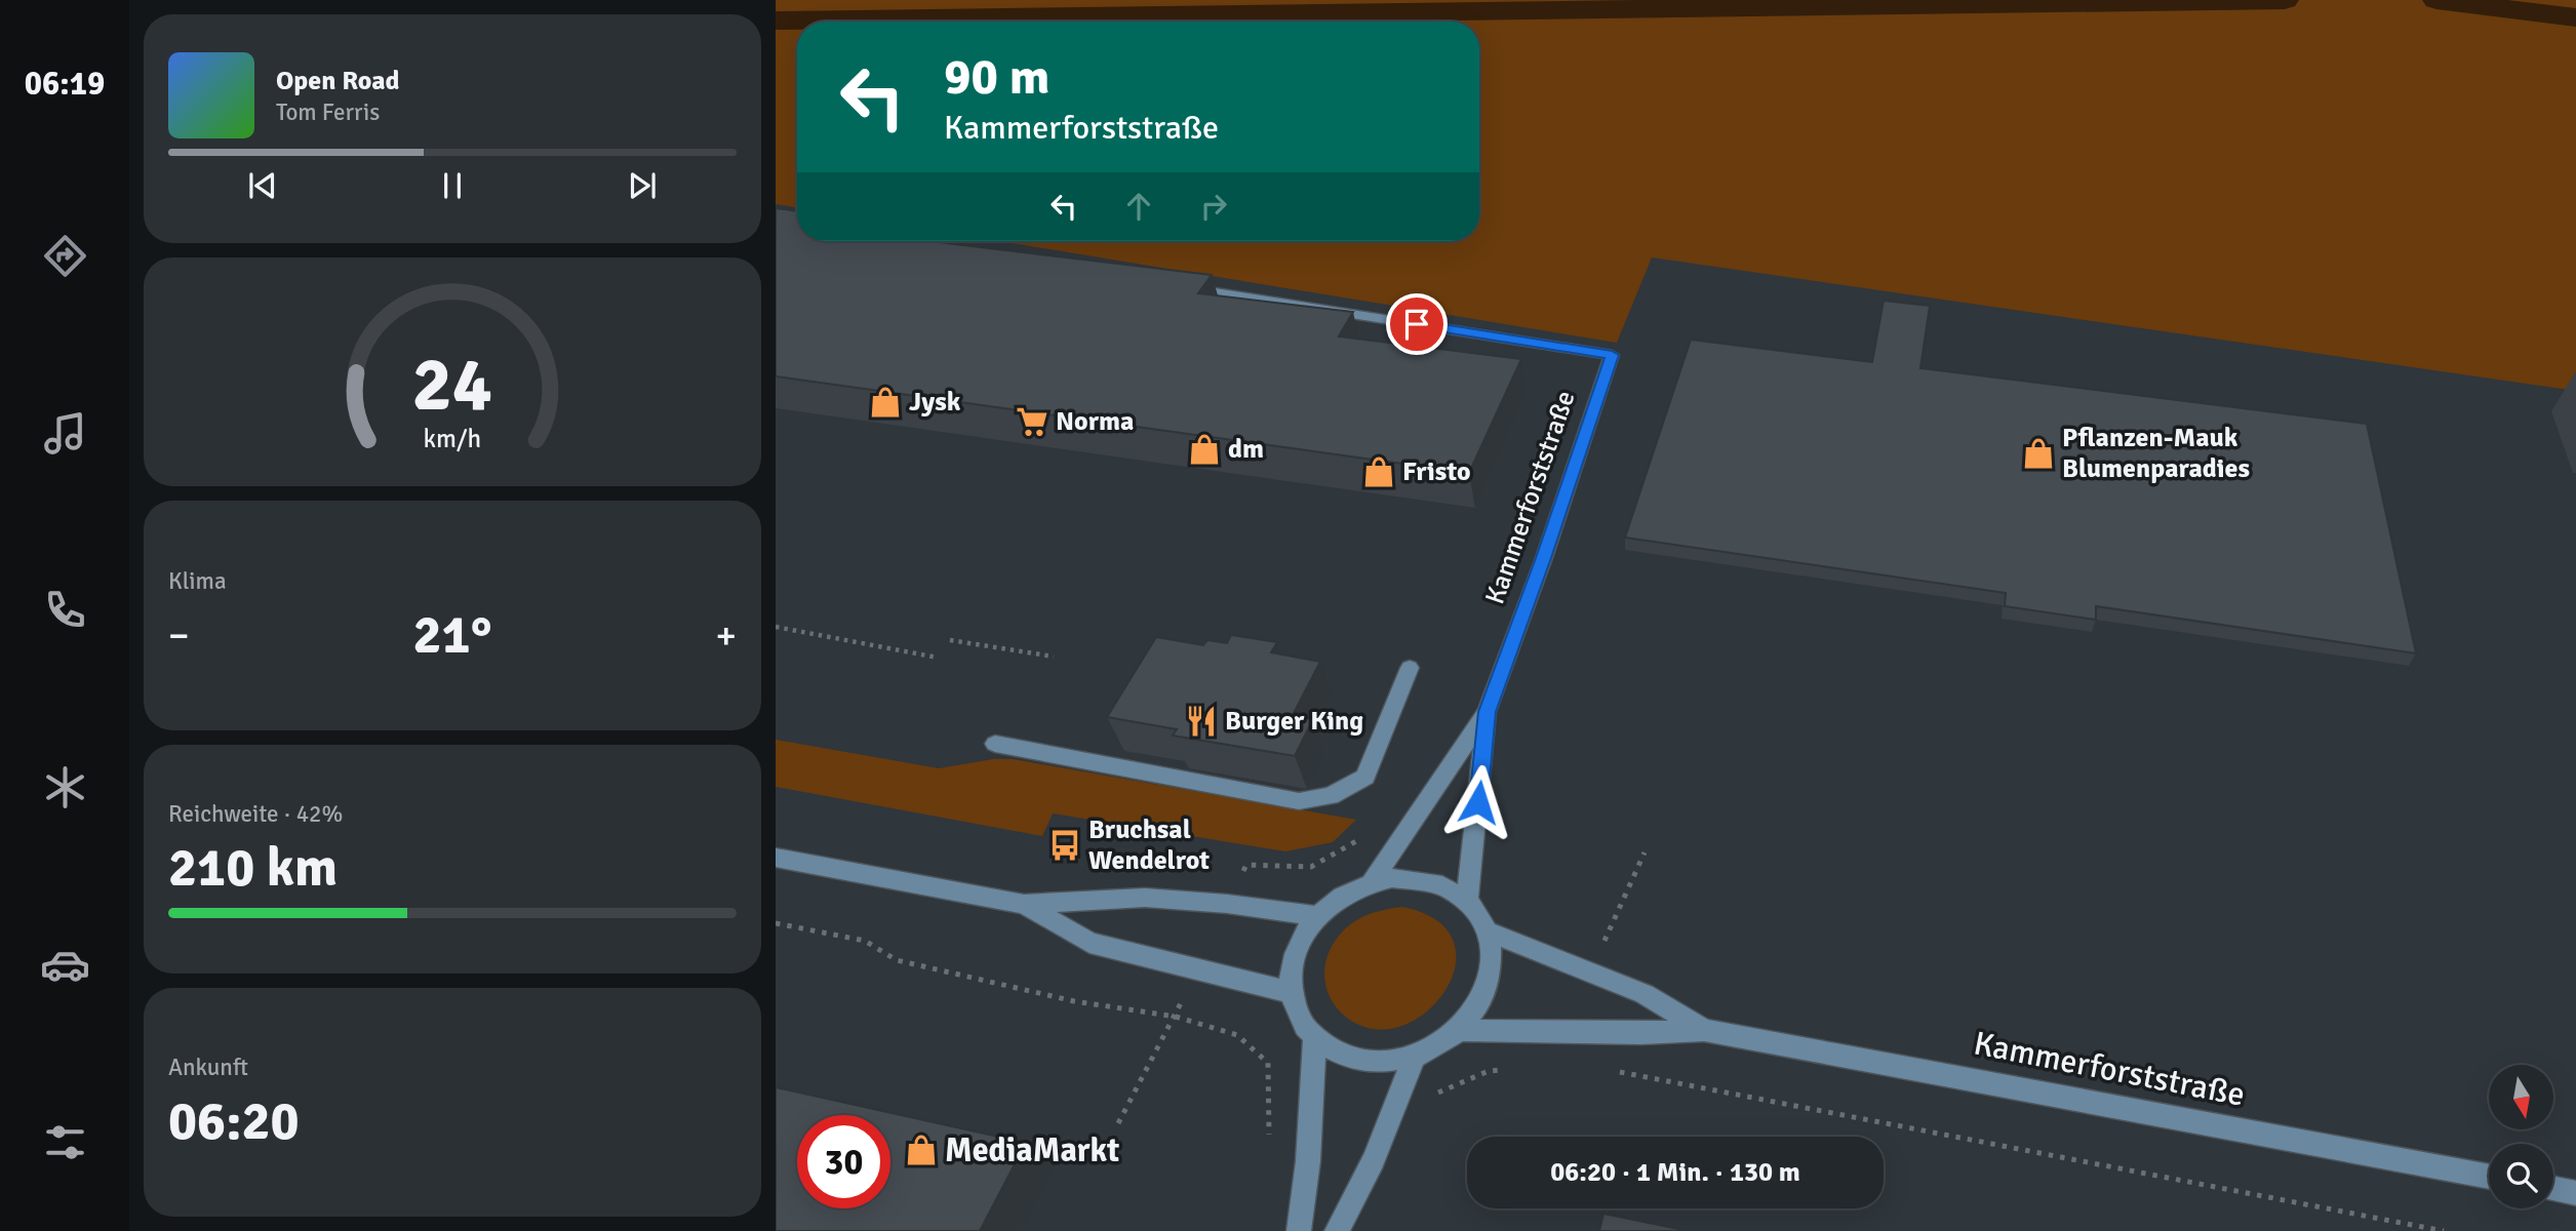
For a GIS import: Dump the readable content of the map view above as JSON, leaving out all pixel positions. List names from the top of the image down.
{
  "streets": {
    "street": ["Kammerforststraße"]
  },
  "places": {
    "shop": [
      "Jysk",
      "dm",
      "Pflanzen-Mauk Blumenparadies",
      "Fristo",
      "MediaMarkt"
    ],
    "supermarket": ["Norma"],
    "restaurant": ["Burger King"],
    "bus stop": ["Bruchsal Wendelrot"]
  },
  "north": "bottom",
  "page": {
    "tabs": "06:19",
    "turn": ["90 m", "Kammerforststraße"],
    "song": ["Open Road", "Tom Ferris"],
    "tile": [
      "Klima",
      ["Reichweite · 42%", "210 km"],
      ["Ankunft", "06:20"]
    ],
    "heat": ["−", "21°", "+"],
    "limit": "30",
    "trip": "06:20 · 1 Min. · 130 m",
    "gauge": ["24", "km/h"]
  }
}
